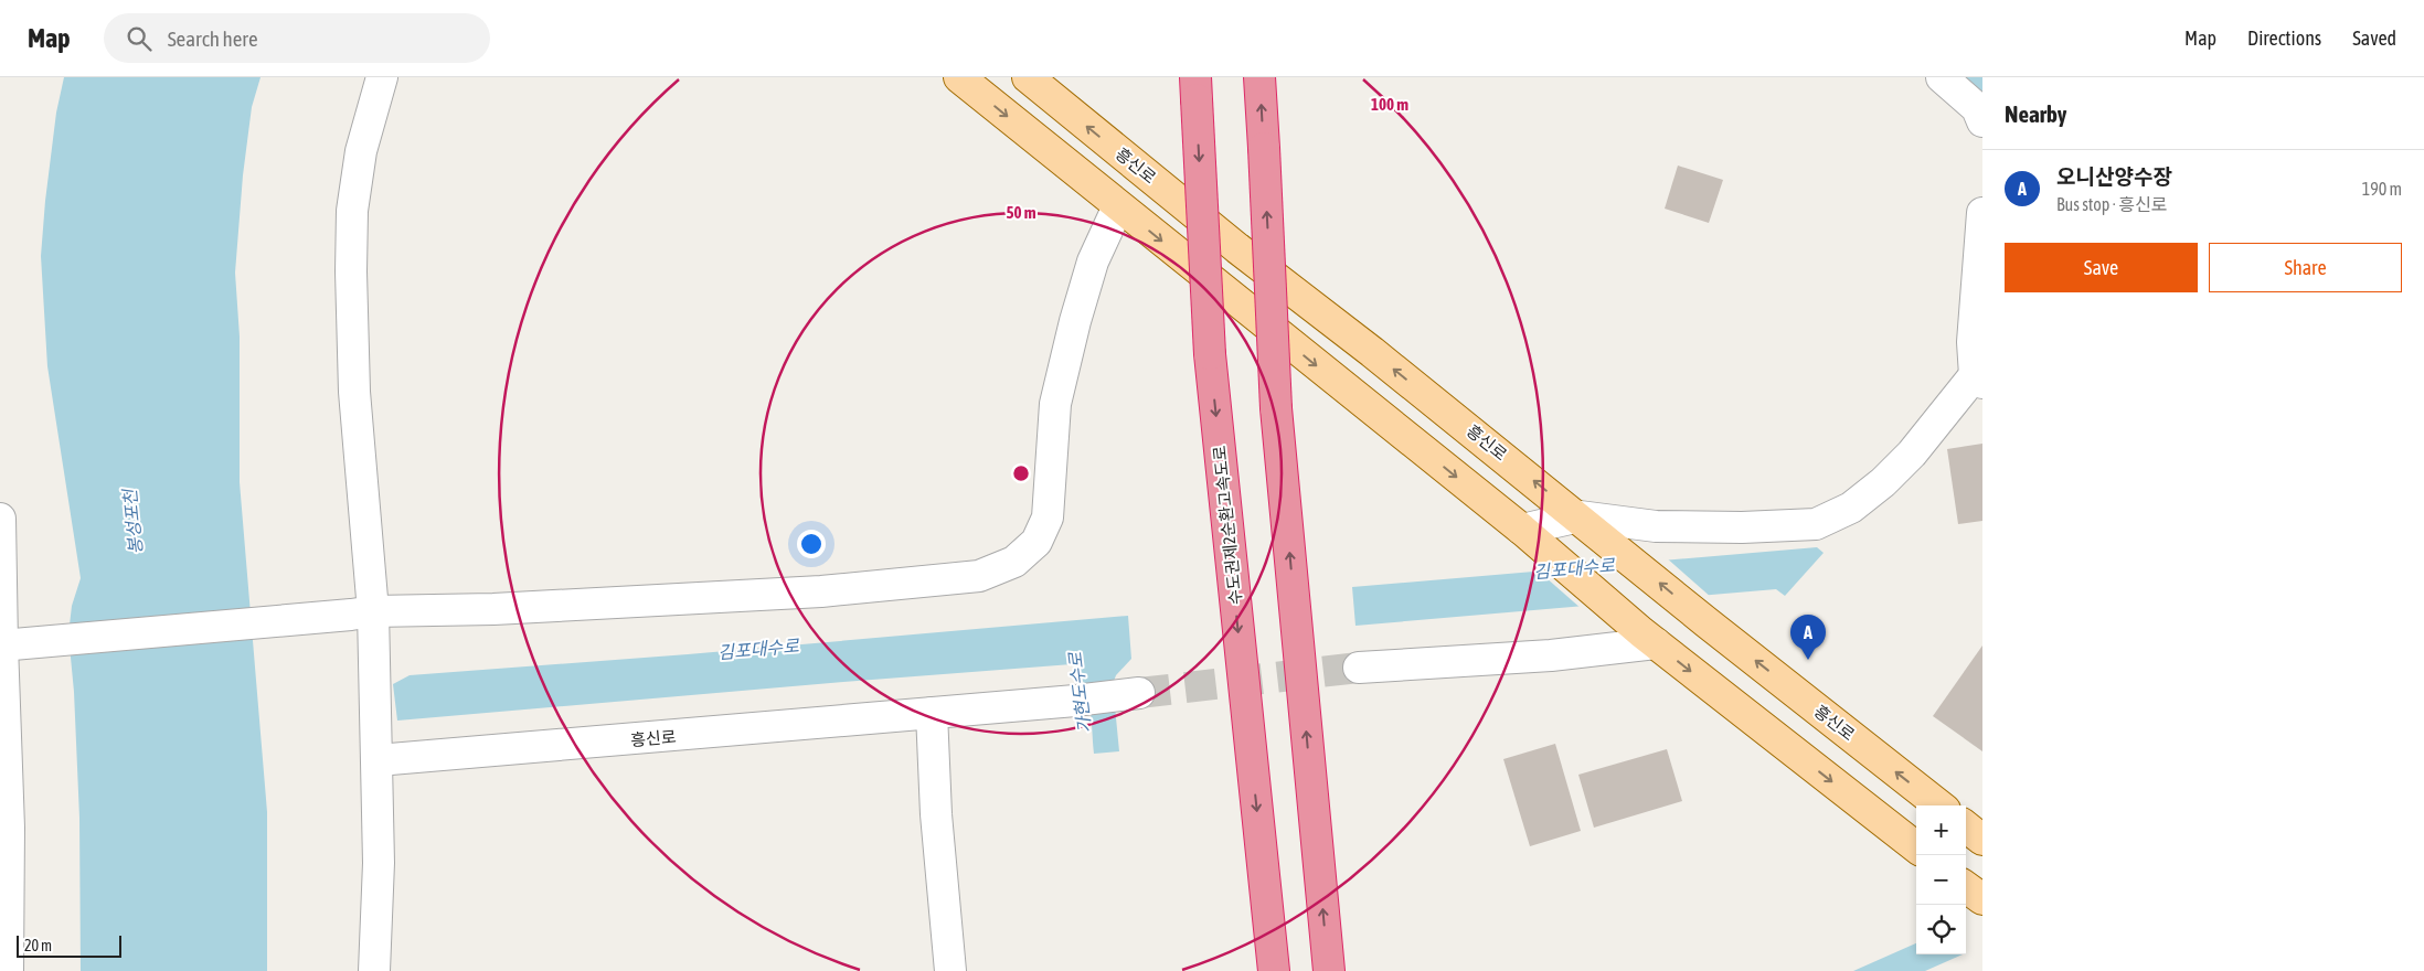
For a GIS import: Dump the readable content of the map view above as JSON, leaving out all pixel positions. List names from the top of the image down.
{
  "streets": {
    "highway": ["수도권제2순환고속도로"],
    "main road": ["흥신로"]
  },
  "water": ["봉성포천", "김포대수로", "가현도수로"],
  "scale_bar": "20 m",
  "page": {
    "header": "Map",
    "search": "Search here",
    "nav": ["Map", "Directions", "Saved"],
    "heading": "Nearby",
    "list": [
      {
        "mark": "A",
        "name": "오니산양수장",
        "note": "Bus stop · 흥신로",
        "value": "190 m"
      }
    ],
    "buttons": ["Save", "Share"],
    "pins": "A",
    "map_buttons": ["+", "−"],
    "scale": "20 m"
  },
  "rings": ["100 m", "50 m"]
}
